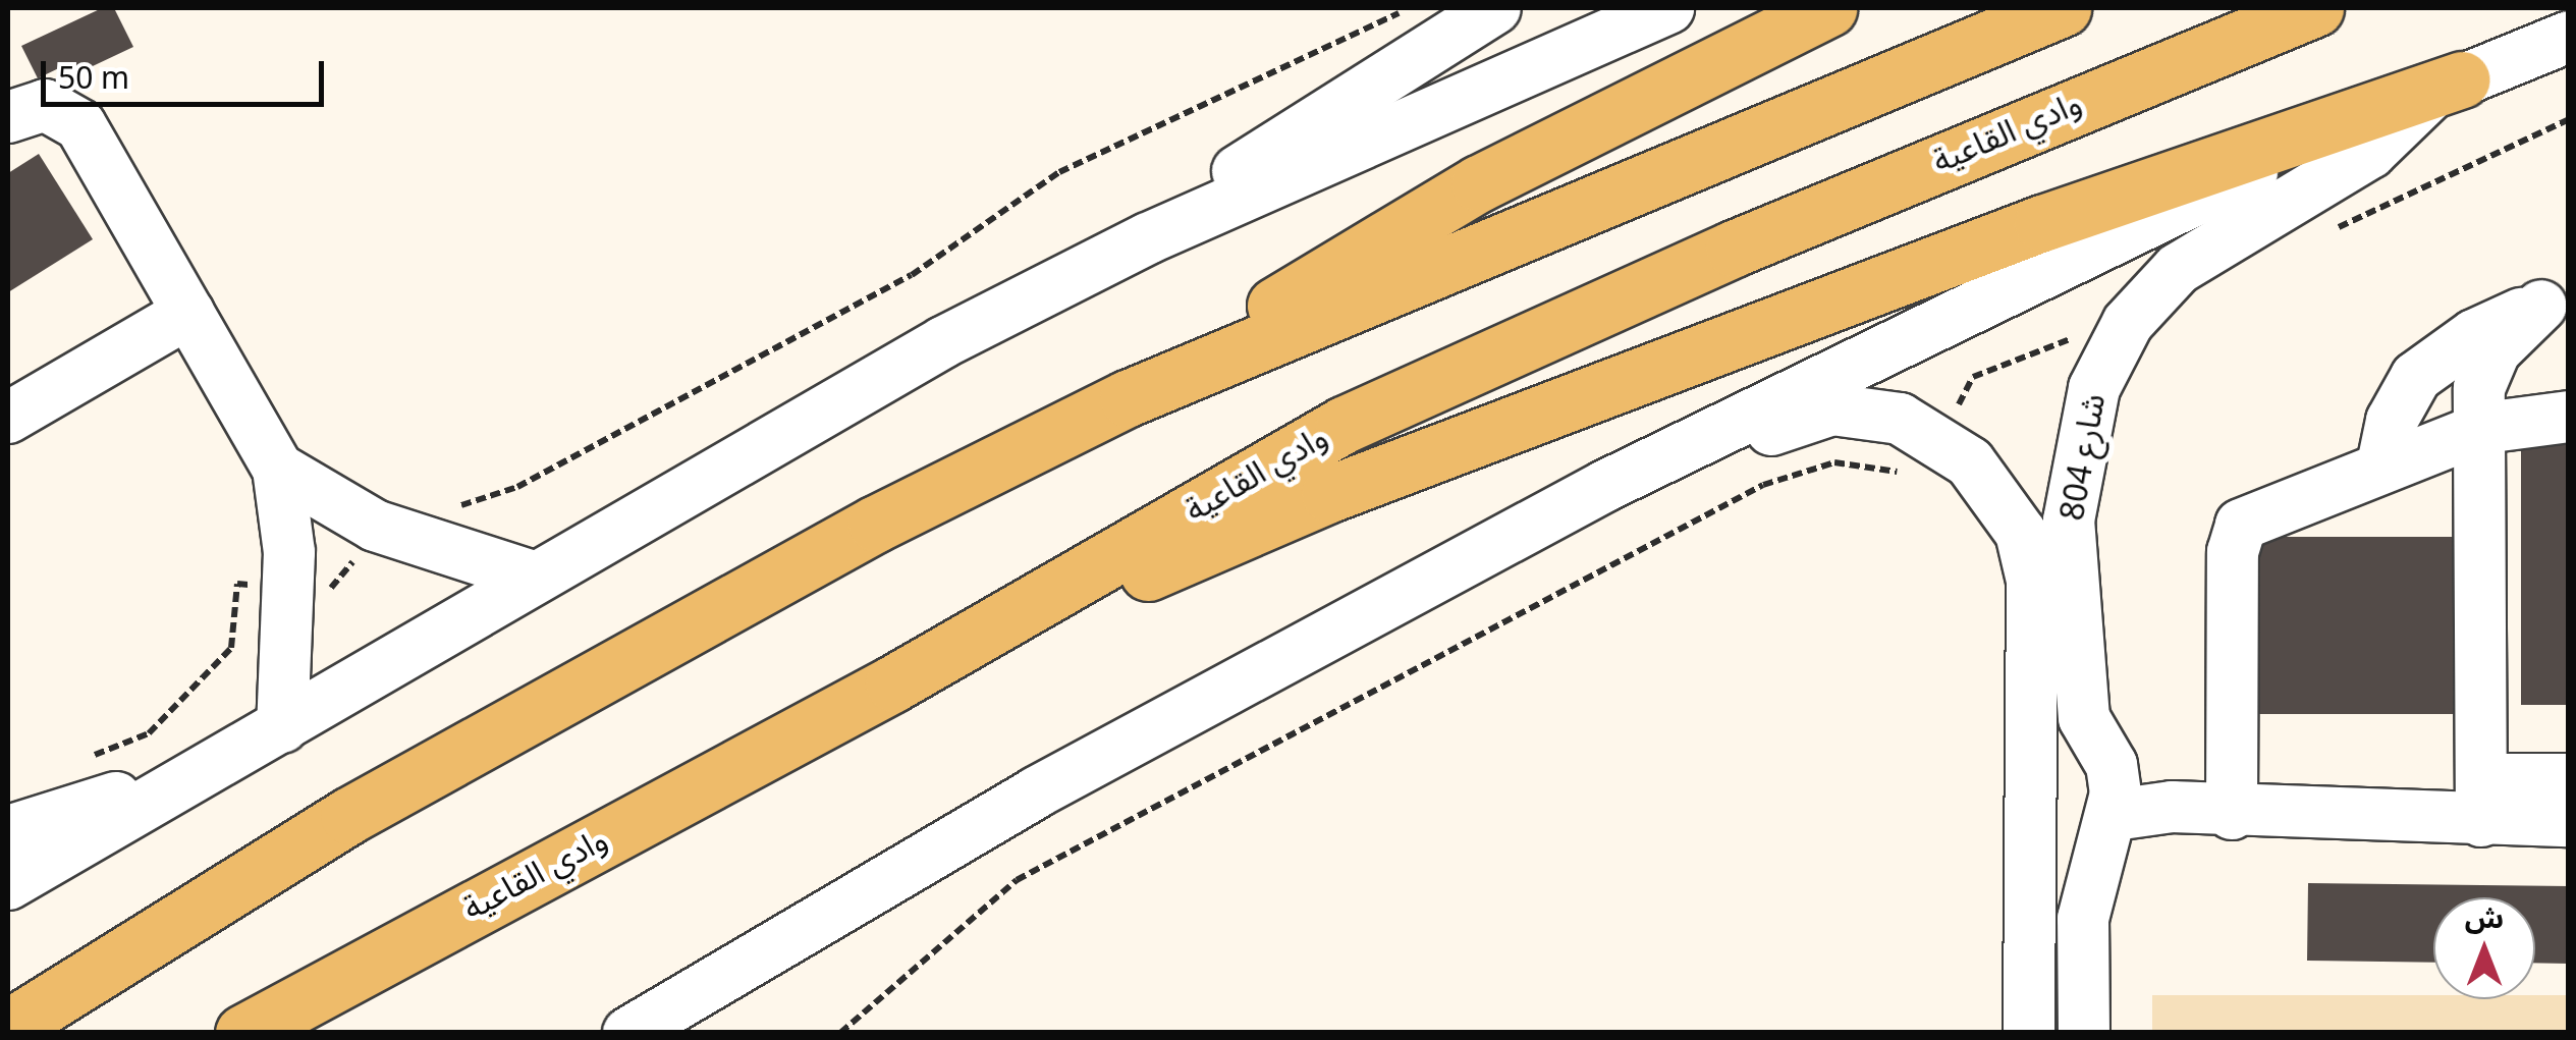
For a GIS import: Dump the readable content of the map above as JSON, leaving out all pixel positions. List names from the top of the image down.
{
  "streets": {
    "main road": ["وادي القاعية"],
    "street": ["شارع 804"]
  },
  "scale_bar": "50 m",
  "north": "top"
}
